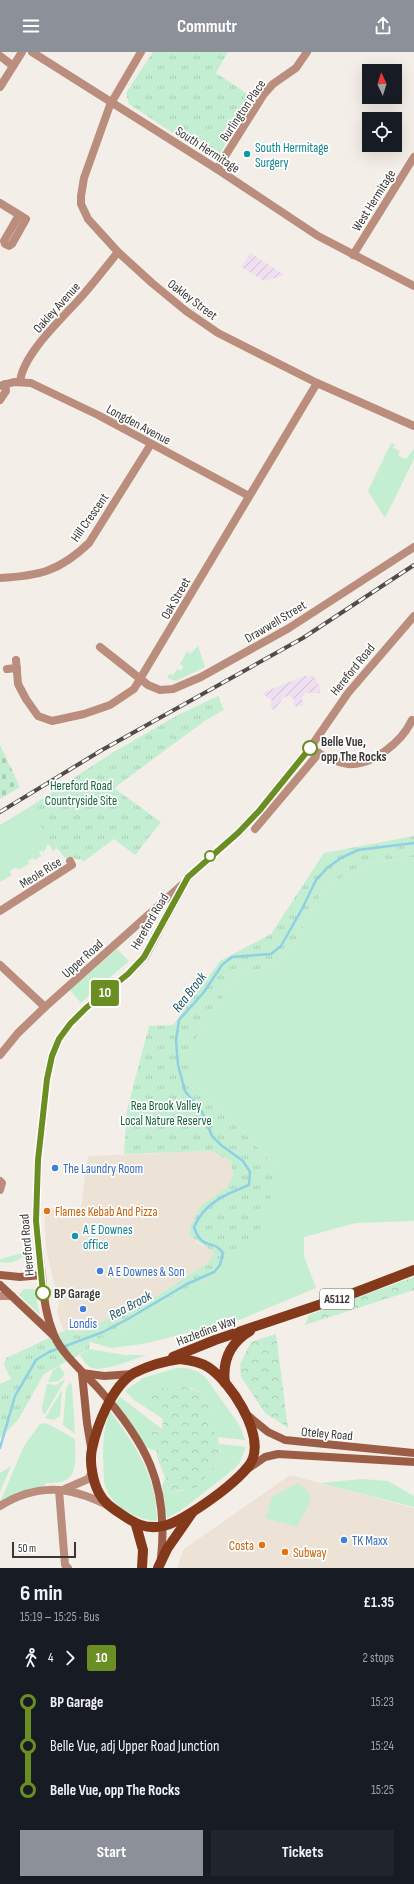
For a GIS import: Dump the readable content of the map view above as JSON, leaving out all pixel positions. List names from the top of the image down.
{
  "streets": {
    "main road": [
      "Hereford Road",
      "A5112",
      "Hazledine Way",
      "Oteley Road"
    ],
    "street": [
      "Burlington Place",
      "South Hermitage",
      "West Hermitage",
      "Oakley Street",
      "Oakley Avenue",
      "Longden Avenue",
      "Hill Crescent",
      "Oak Street",
      "Drawwell Street",
      "Meole Rise",
      "Upper Road"
    ]
  },
  "crossings": [
    ["Burlington Place", "South Hermitage"],
    ["South Hermitage", "West Hermitage"],
    ["South Hermitage", "Oakley Street"],
    ["Oakley Street", "Oakley Avenue"],
    ["Oakley Street", "Oak Street"],
    ["Oakley Avenue", "Longden Avenue"],
    ["Longden Avenue", "Hill Crescent"],
    ["Longden Avenue", "Oak Street"],
    ["Oak Street", "Drawwell Street"],
    ["Hereford Road", "Upper Road"],
    ["Hereford Road", "Hazledine Way"]
  ],
  "water": ["Rea Brook"],
  "parks": ["Hereford Road Countryside Site", "Rea Brook Valley Local Nature Reserve"],
  "places": [
    "South Hermitage Surgery",
    "Belle Vue, opp The Rocks",
    "The Laundry Room",
    "Flames Kebab And Pizza",
    "A E Downes office",
    "A E Downes & Son",
    "BP Garage",
    "Londis",
    "TK Maxx",
    "Costa",
    "Subway"
  ],
  "lines": ["bus line 10"],
  "scale_bar": "50 m",
  "north": "top",
  "page": {
    "header": "Commutr",
    "on_map": "10",
    "scale": "50 m",
    "heading": ["6 min", "15:19 – 15:25 · Bus", "£1.35"],
    "legs": ["4", "10", "2 stops"],
    "list": [
      {
        "name": "BP Garage",
        "value": "15:23"
      },
      {
        "name": "Belle Vue, adj Upper Road Junction",
        "value": "15:24"
      },
      {
        "name": "Belle Vue, opp The Rocks",
        "value": "15:25"
      }
    ],
    "buttons": ["Start", "Tickets"]
  }
}
